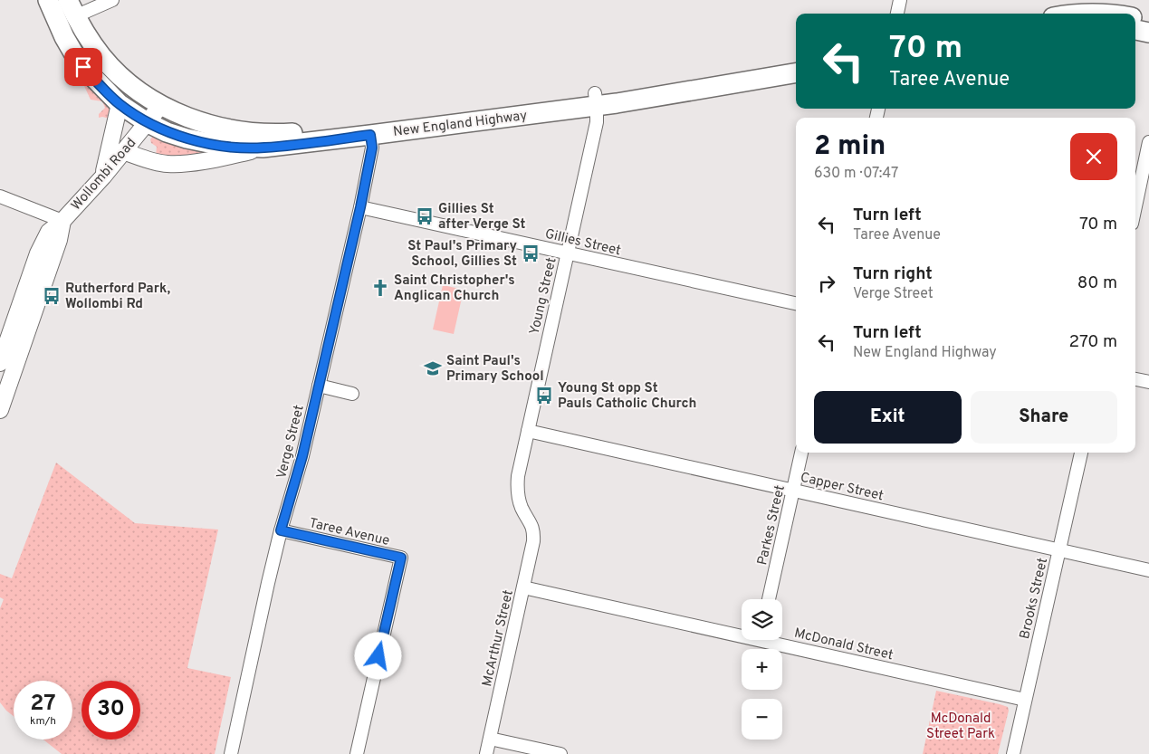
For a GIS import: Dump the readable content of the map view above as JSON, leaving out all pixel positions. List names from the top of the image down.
{
  "streets": {
    "highway": ["New England Highway"],
    "main road": ["Wollombi Road"],
    "street": [
      "Gillies Street",
      "Young Street",
      "Verge Street",
      "Capper Street",
      "Parkes Street",
      "Taree Avenue",
      "Brooks Street",
      "McArthur Street",
      "McDonald Street"
    ]
  },
  "crossings": [
    ["New England Highway", "Wollombi Road"],
    ["New England Highway", "Young Street"],
    ["New England Highway", "Verge Street"],
    ["Gillies Street", "Young Street"],
    ["Gillies Street", "Verge Street"],
    ["Young Street", "Capper Street"],
    ["Young Street", "McArthur Street"],
    ["Verge Street", "Taree Avenue"],
    ["Capper Street", "Parkes Street"],
    ["Capper Street", "Brooks Street"],
    ["Brooks Street", "McDonald Street"],
    ["McArthur Street", "McDonald Street"]
  ],
  "parks": ["McDonald Street Park"],
  "places": {
    "bus stop": [
      "Gillies St after Verge St",
      "St Paul's Primary School, Gillies St",
      "Rutherford Park, Wollombi Rd",
      "Young St opp St Pauls Catholic Church"
    ],
    "church": ["Saint Christopher's Anglican Church"],
    "school or university": ["Saint Paul's Primary School"]
  },
  "page": {
    "turn": ["70 m", "Taree Avenue"],
    "heading": ["2 min", "630 m · 07:47"],
    "list": [
      {
        "name": "Turn left",
        "note": "Taree Avenue",
        "value": "70 m"
      },
      {
        "name": "Turn right",
        "note": "Verge Street",
        "value": "80 m"
      },
      {
        "name": "Turn left",
        "note": "New England Highway",
        "value": "270 m"
      }
    ],
    "buttons": ["Exit", "Share"],
    "map_buttons": ["+", "−"],
    "speed": "27 km/h",
    "limit": "30"
  }
}
